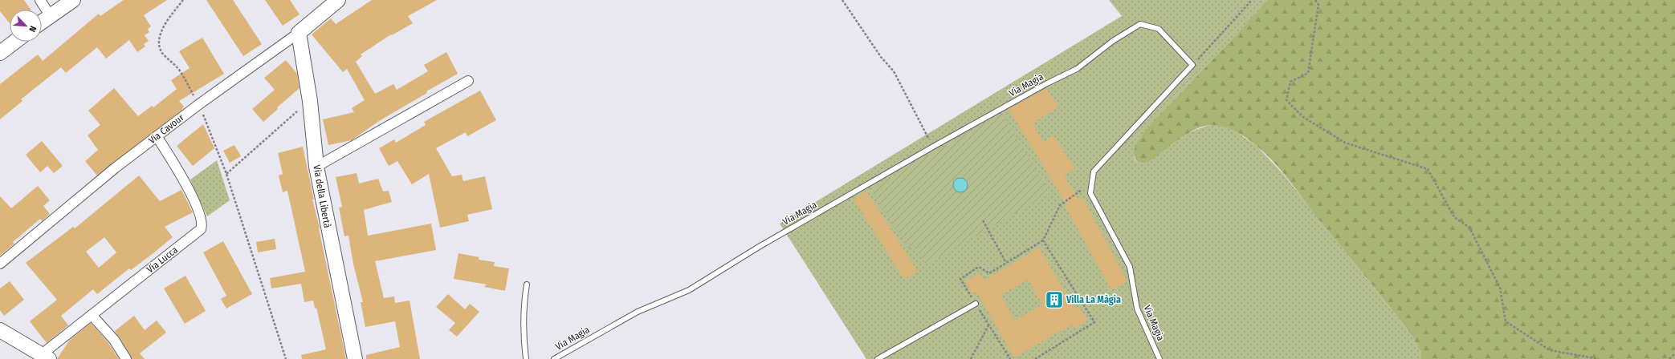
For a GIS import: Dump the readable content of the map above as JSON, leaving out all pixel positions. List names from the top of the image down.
{
  "streets": {
    "street": ["Via Cavour", "Via della Libertà", "Via Lucca"],
    "lane": ["Via Magia"]
  },
  "crossings": [
    ["Via Cavour", "Via della Libertà"],
    ["Via Cavour", "Via Lucca"]
  ],
  "places": {
    "building": ["Villa La Màgia"]
  },
  "north": "bottom right"
}
